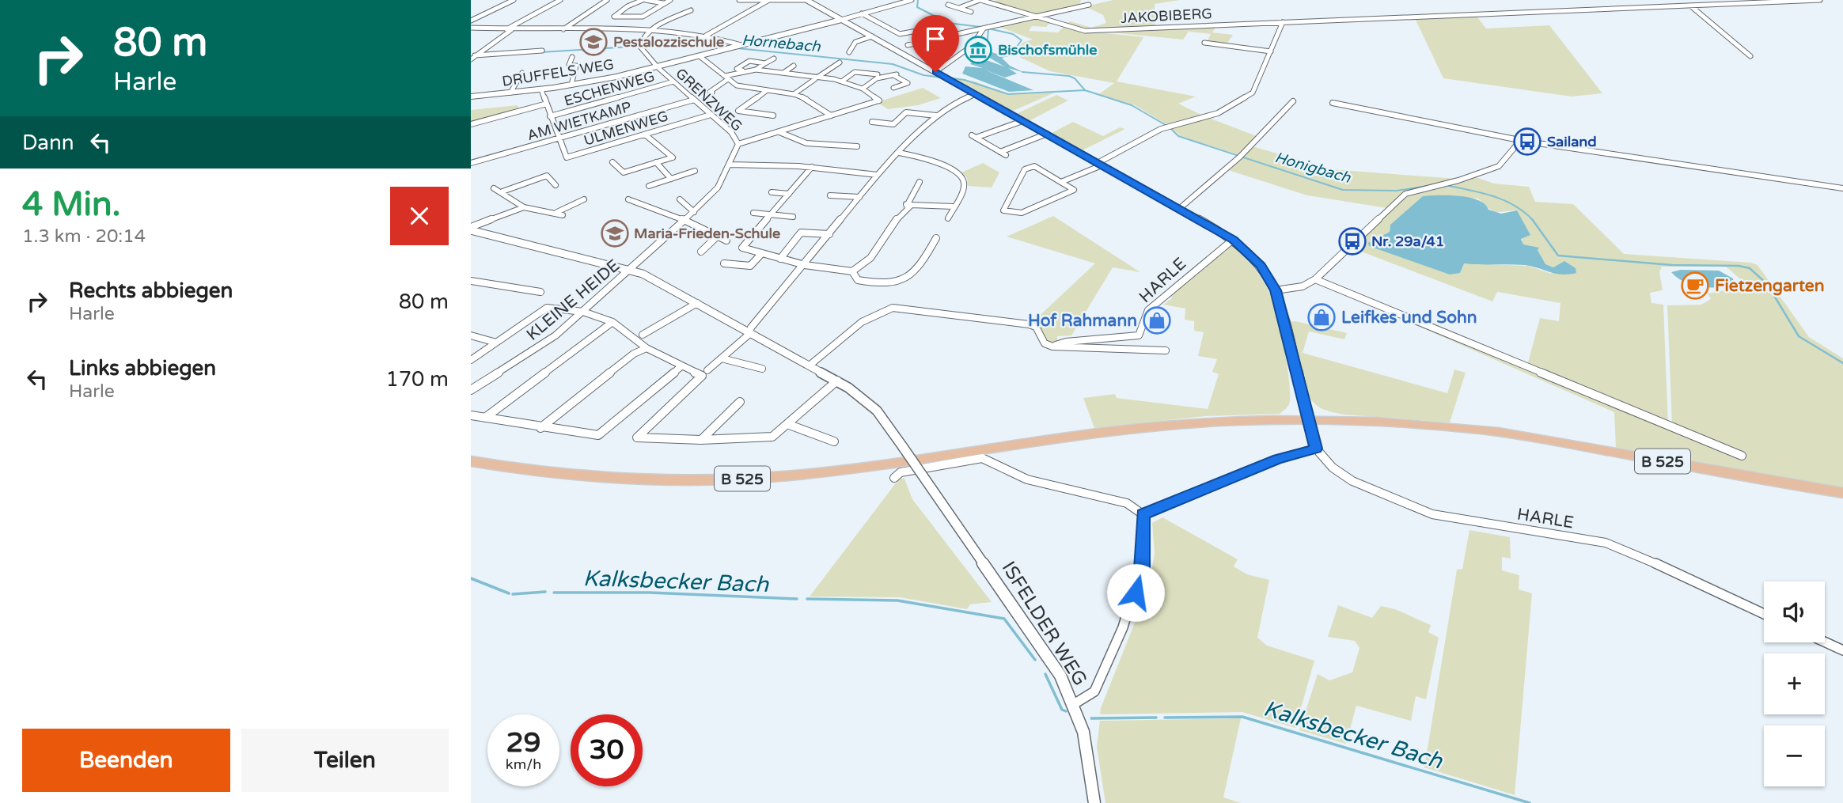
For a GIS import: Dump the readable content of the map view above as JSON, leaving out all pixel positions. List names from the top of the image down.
{
  "streets": {
    "main road": ["B 525"],
    "street": [
      "JAKOBIBERG",
      "DRUFFELS WEG",
      "ESCHENWEG",
      "GRENZWEG",
      "AM WIETKAMP",
      "ULMENWEG",
      "HARLE",
      "KLEINE HEIDE",
      "ISFELDER WEG"
    ]
  },
  "crossings": [
    ["DRUFFELS WEG", "GRENZWEG"],
    ["ESCHENWEG", "GRENZWEG"],
    ["GRENZWEG", "AM WIETKAMP"],
    ["GRENZWEG", "ULMENWEG"],
    ["GRENZWEG", "KLEINE HEIDE"],
    ["AM WIETKAMP", "ULMENWEG"],
    ["HARLE", "B 525"],
    ["KLEINE HEIDE", "ISFELDER WEG"]
  ],
  "water": ["Hornebach", "Honigbach", "Kalksbecker Bach"],
  "places": {
    "school or university": ["Pestalozzischule", "Maria-Frieden-Schule"],
    "museum": ["Bischofsmühle"],
    "bus stop": ["Sailand", "Nr. 29a/41"],
    "cafe": ["Fietzengarten"],
    "shop": ["Leifkes und Sohn", "Hof Rahmann"]
  },
  "page": {
    "turn": ["80 m", "Harle"],
    "then": "Dann",
    "heading": ["4 Min.", "1.3 km · 20:14"],
    "list": [
      {
        "name": "Rechts abbiegen",
        "note": "Harle",
        "value": "80 m"
      },
      {
        "name": "Links abbiegen",
        "note": "Harle",
        "value": "170 m"
      }
    ],
    "map_buttons": ["+", "−"],
    "speed": "29 km/h",
    "limit": "30",
    "buttons": ["Beenden", "Teilen"]
  }
}
